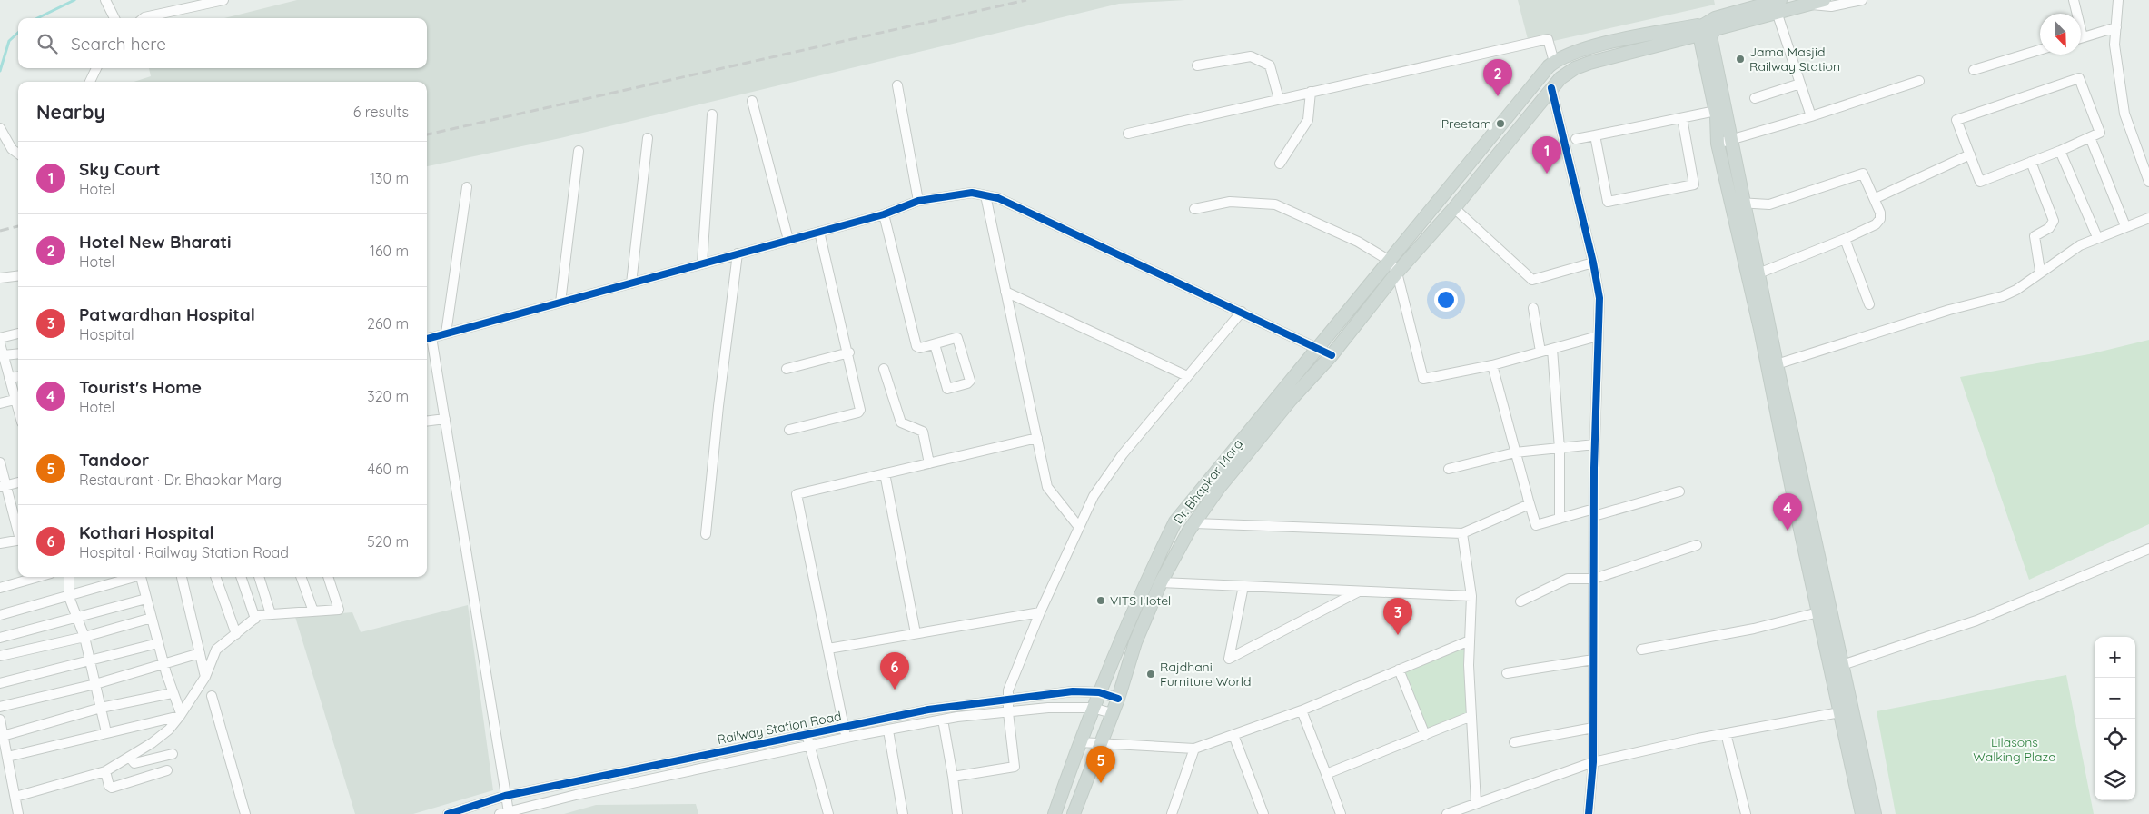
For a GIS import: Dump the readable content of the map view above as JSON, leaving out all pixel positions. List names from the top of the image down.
{
  "streets": {
    "main road": ["Dr. Bhapkar Marg"],
    "street": ["Railway Station Road"]
  },
  "crossings": [
    ["Dr. Bhapkar Marg", "Railway Station Road"]
  ],
  "parks": ["Lilasons Walking Plaza"],
  "places": [
    "Jama Masjid Railway Station",
    "Preetam",
    "VITS Hotel",
    "Rajdhani Furniture World"
  ],
  "north": "bottom right",
  "page": {
    "search": "Search here",
    "pins": [
      "2",
      "1",
      "4",
      "3",
      "6",
      "5"
    ],
    "heading": ["Nearby", "6 results"],
    "list": [
      {
        "mark": "1",
        "name": "Sky Court",
        "note": "Hotel",
        "value": "130 m"
      },
      {
        "mark": "2",
        "name": "Hotel New Bharati",
        "note": "Hotel",
        "value": "160 m"
      },
      {
        "mark": "3",
        "name": "Patwardhan Hospital",
        "note": "Hospital",
        "value": "260 m"
      },
      {
        "mark": "4",
        "name": "Tourist's Home",
        "note": "Hotel",
        "value": "320 m"
      },
      {
        "mark": "5",
        "name": "Tandoor",
        "note": "Restaurant · Dr. Bhapkar Marg",
        "value": "460 m"
      },
      {
        "mark": "6",
        "name": "Kothari Hospital",
        "note": "Hospital · Railway Station Road",
        "value": "520 m"
      }
    ],
    "map_buttons": ["+", "−"]
  }
}
